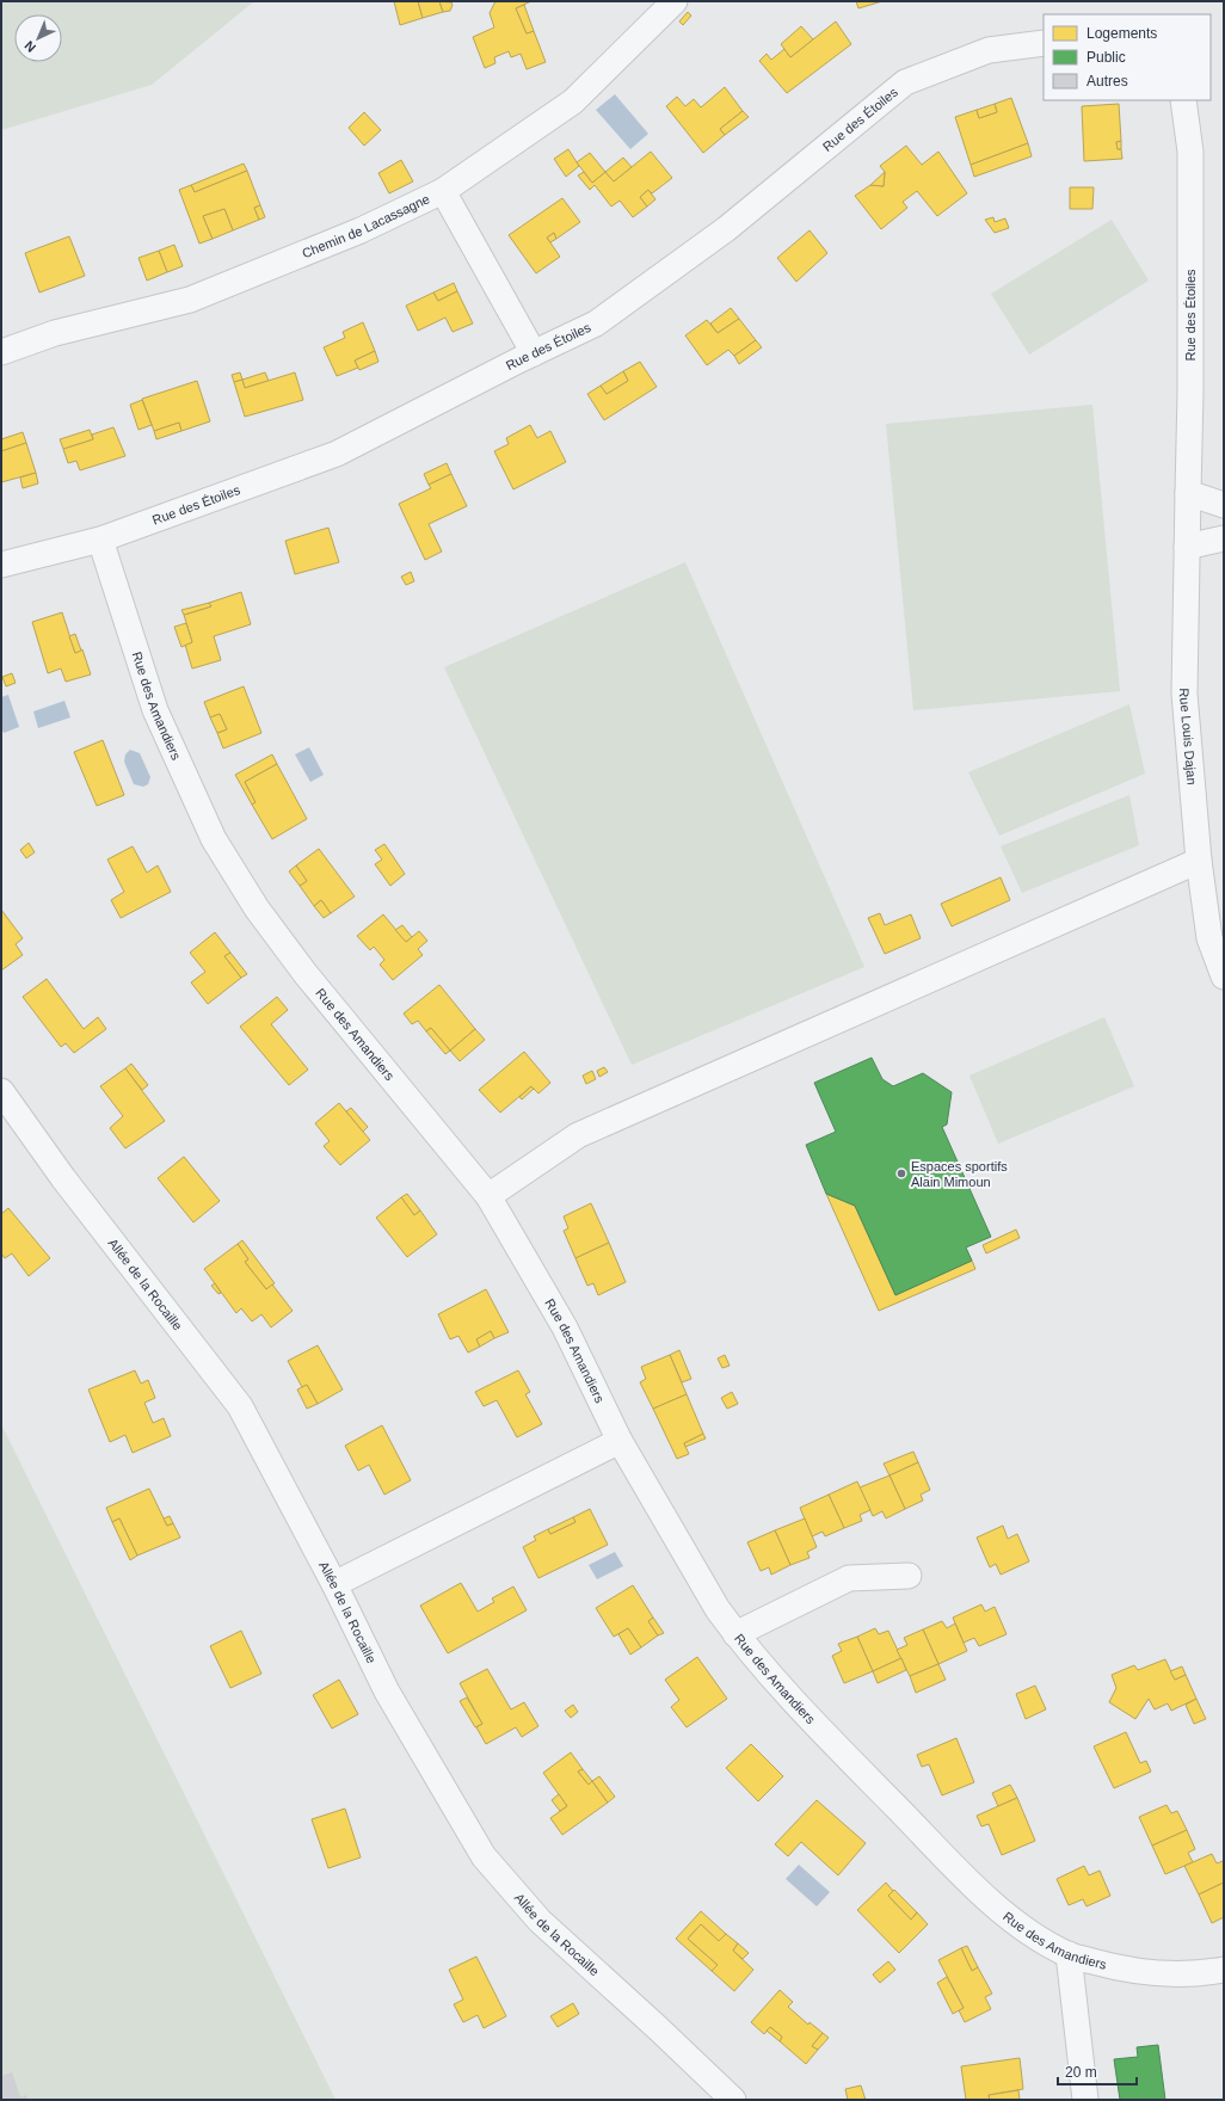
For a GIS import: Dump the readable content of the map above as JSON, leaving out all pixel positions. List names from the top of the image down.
{
  "streets": {
    "street": [
      "Rue des Étoiles",
      "Chemin de Lacassagne",
      "Rue des Amandiers",
      "Rue Louis Dajan",
      "Allée de la Rocaille"
    ]
  },
  "crossings": [
    ["Rue des Étoiles", "Rue des Amandiers"],
    ["Rue des Étoiles", "Rue Louis Dajan"]
  ],
  "places": ["Espaces sportifs Alain Mimoun"],
  "legend": ["Logements", "Public", "Autres"],
  "scale_bar": "20 m",
  "north": "bottom left"
}
